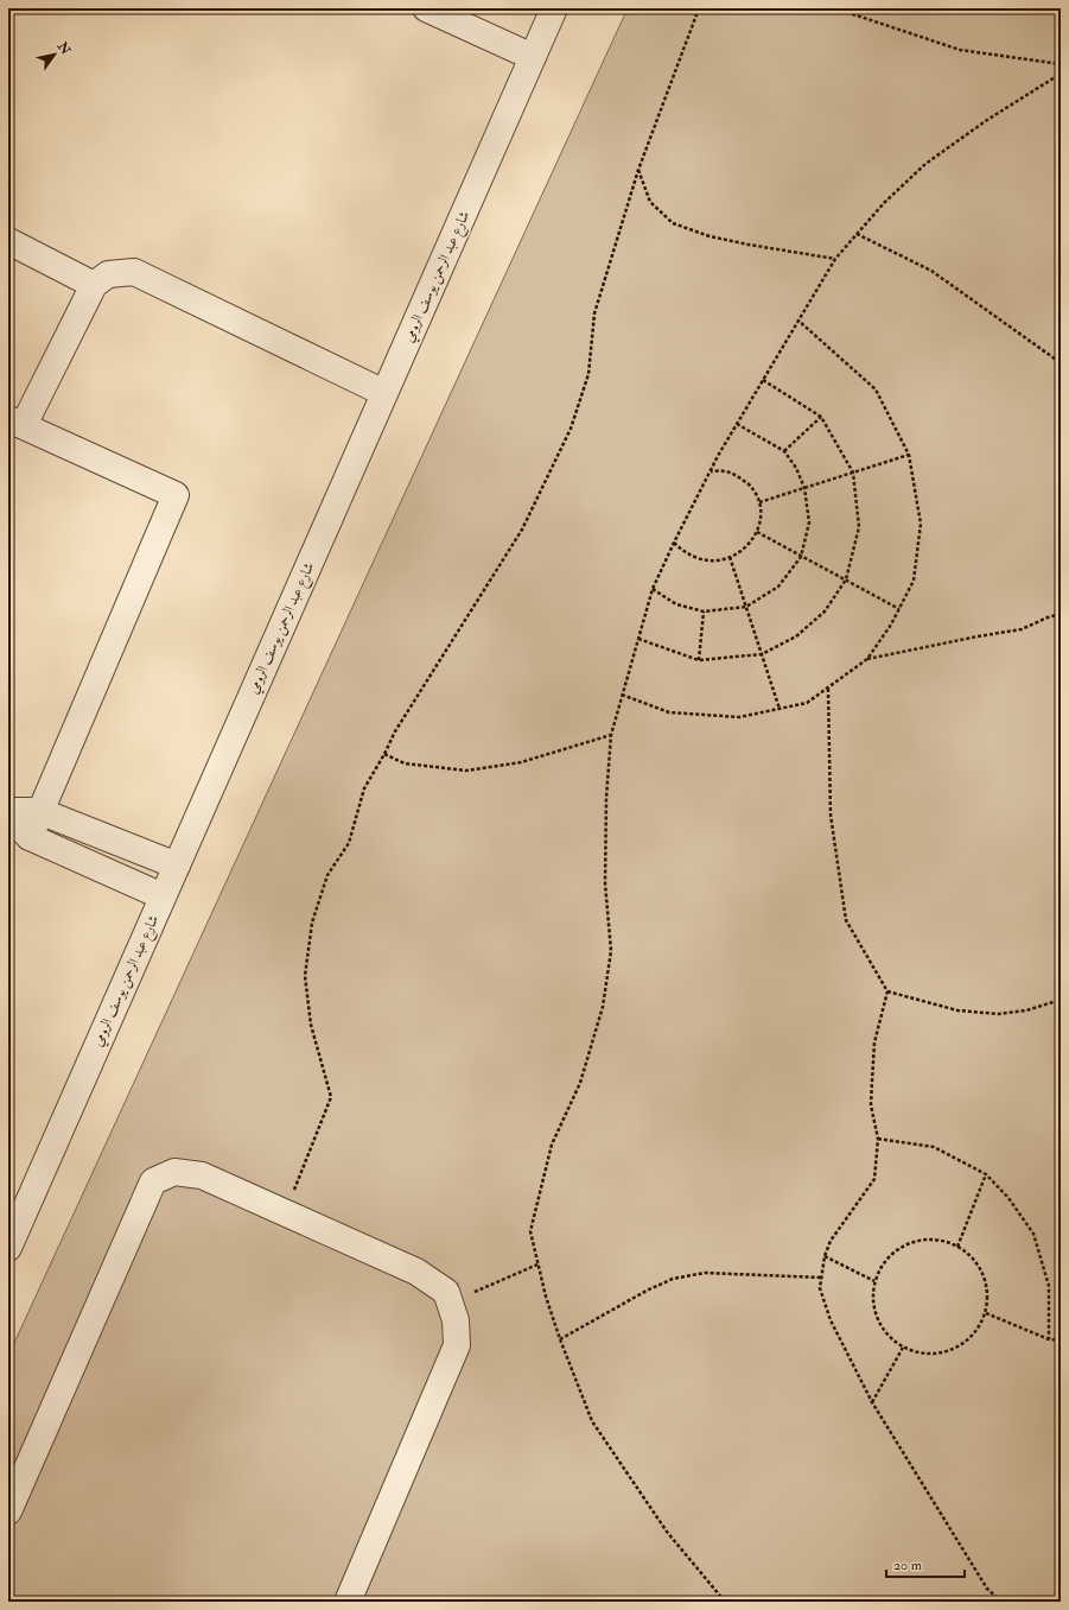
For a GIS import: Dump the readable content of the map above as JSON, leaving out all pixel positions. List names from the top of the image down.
{
  "streets": {
    "street": ["شارع عبد الرحمن يوسف الرومي"]
  },
  "scale_bar": "20 m",
  "north": "top right"
}
